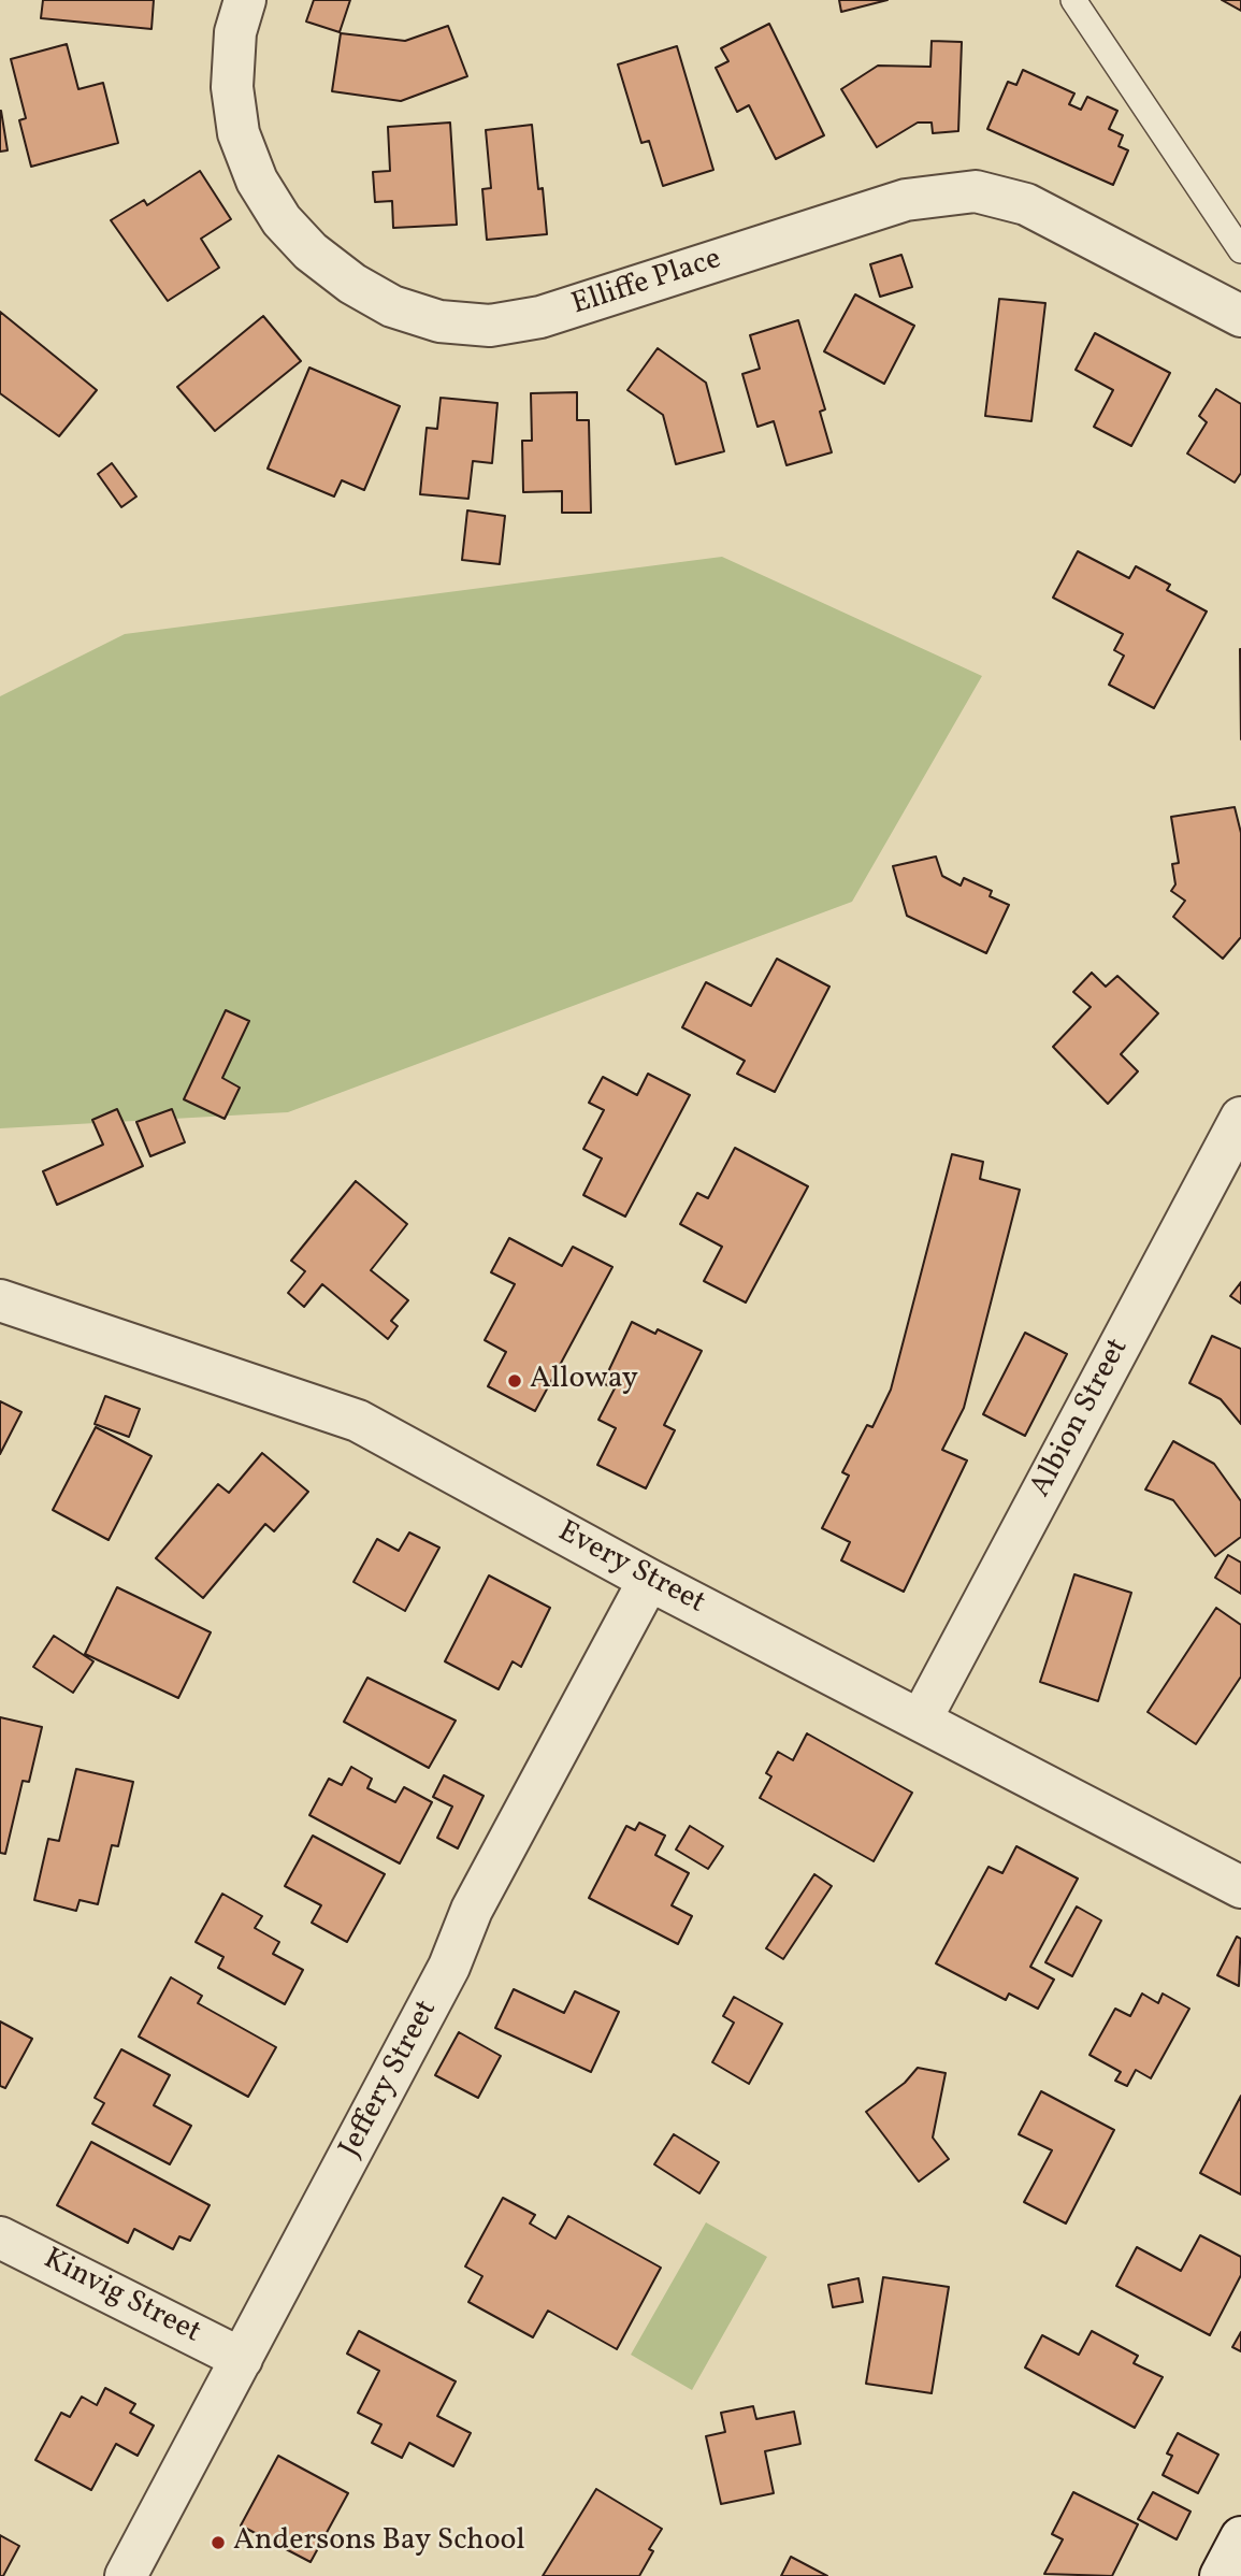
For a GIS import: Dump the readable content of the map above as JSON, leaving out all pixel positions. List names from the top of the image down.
{
  "streets": {
    "street": [
      "Elliffe Place",
      "Albion Street",
      "Every Street",
      "Jeffery Street",
      "Kinvig Street"
    ]
  },
  "crossings": [
    ["Albion Street", "Every Street"],
    ["Every Street", "Jeffery Street"],
    ["Jeffery Street", "Kinvig Street"]
  ],
  "places": ["Alloway", "Andersons Bay School"]
}
